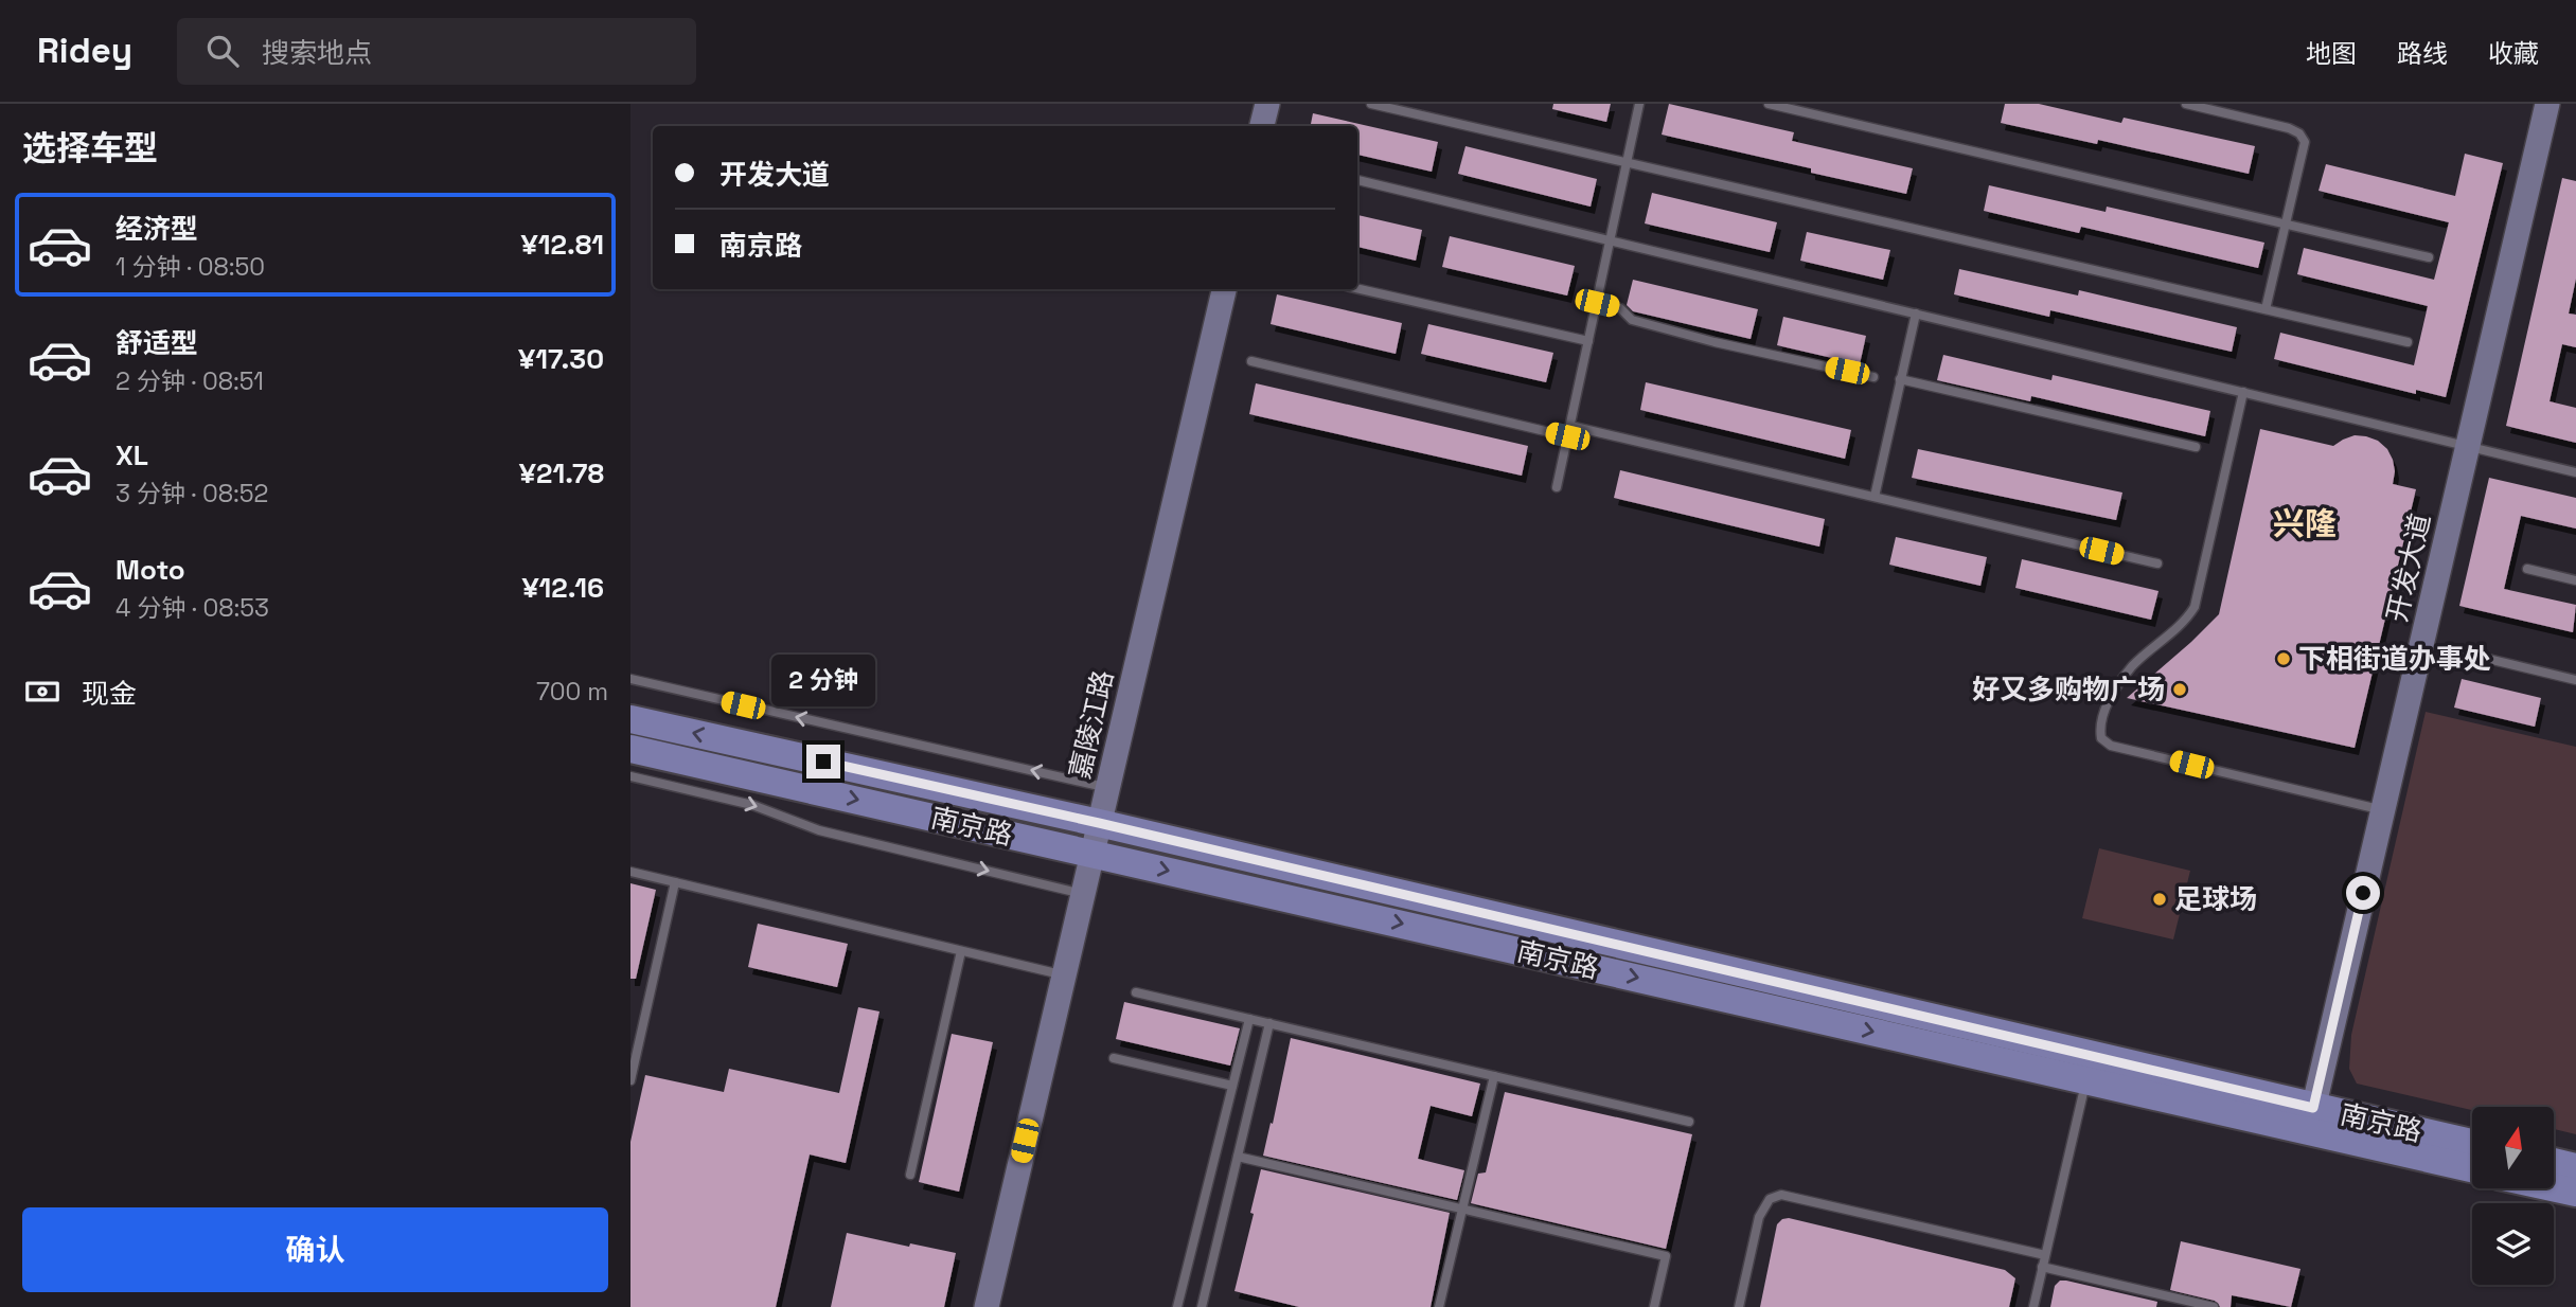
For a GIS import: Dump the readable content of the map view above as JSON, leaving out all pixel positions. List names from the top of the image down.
{
  "streets": {
    "main road": ["南京路"],
    "street": ["开发大道", "嘉陵江路"]
  },
  "crossings": [
    ["开发大道", "南京路"],
    ["嘉陵江路", "南京路"]
  ],
  "districts": ["兴隆"],
  "places": ["下相街道办事处", "好又多购物广场", "足球场"],
  "north": "top",
  "page": {
    "header": "Ridey",
    "search": "搜索地点",
    "nav": ["地图", "路线", "收藏"],
    "heading": "选择车型",
    "banner": ["开发大道", "南京路"],
    "list": [
      {
        "name": "经济型",
        "note": "1 分钟 · 08:50",
        "value": "¥12.81"
      },
      {
        "name": "舒适型",
        "note": "2 分钟 · 08:51",
        "value": "¥17.30"
      },
      {
        "name": "XL",
        "note": "3 分钟 · 08:52",
        "value": "¥21.78"
      },
      {
        "name": "Moto",
        "note": "4 分钟 · 08:53",
        "value": "¥12.16"
      }
    ],
    "pay": ["现金", "700 m"],
    "bubble": "2 分钟",
    "buttons": "确认"
  }
}
